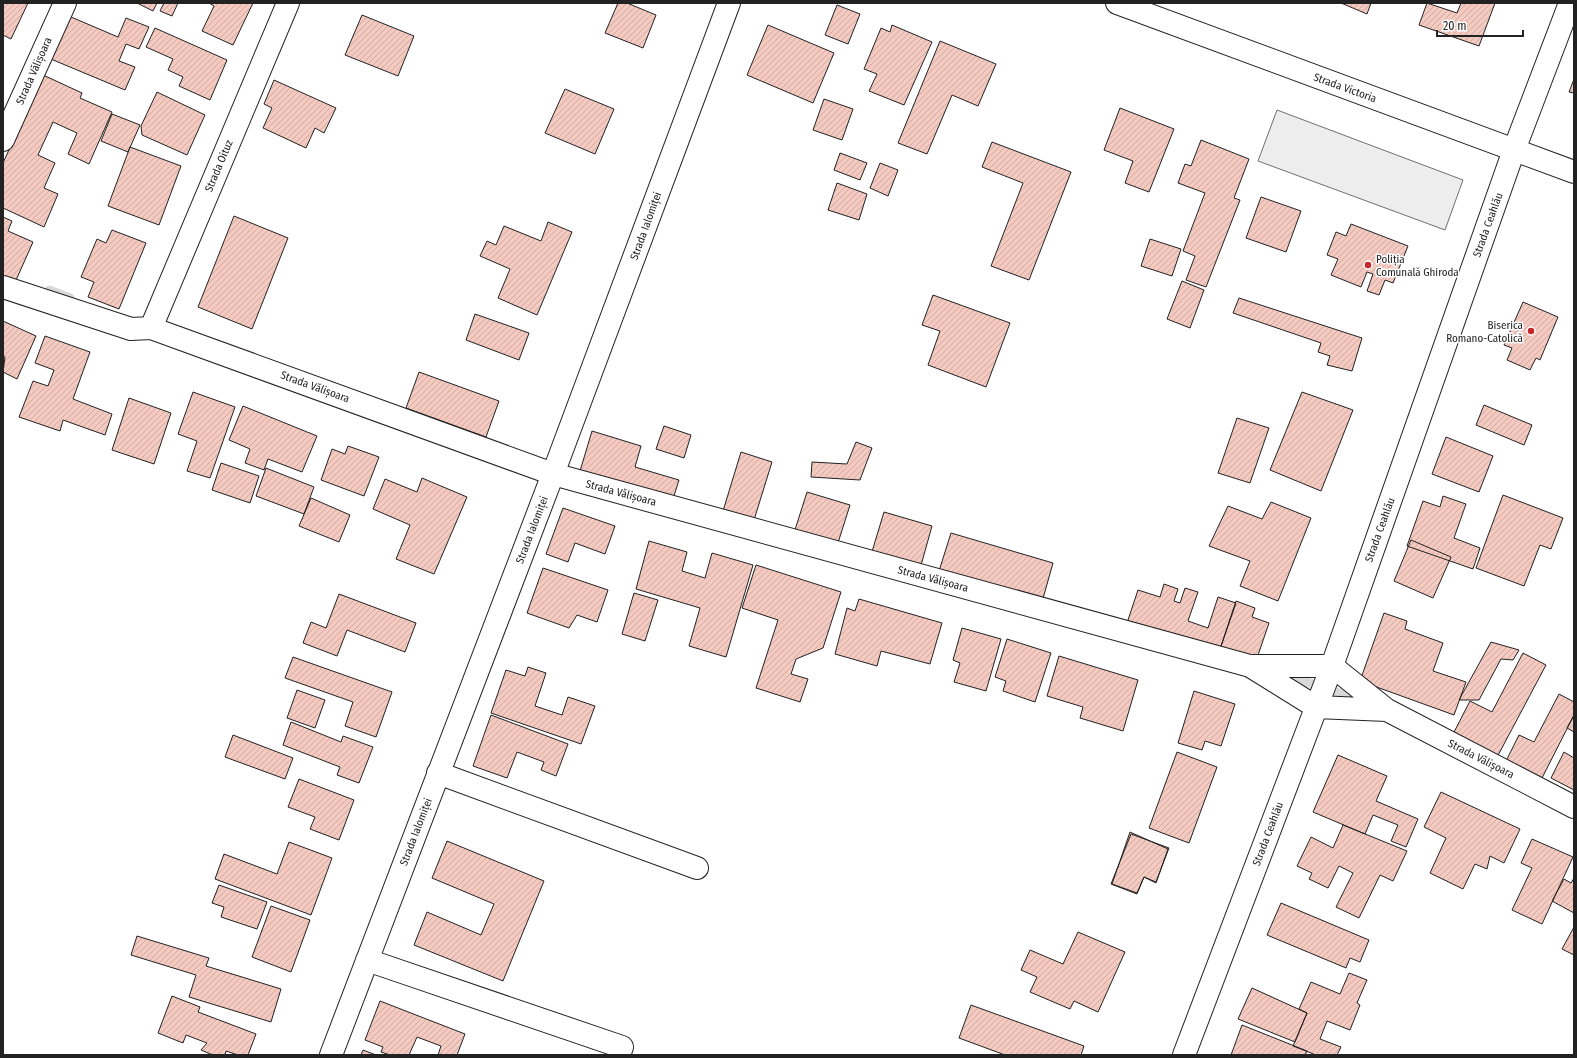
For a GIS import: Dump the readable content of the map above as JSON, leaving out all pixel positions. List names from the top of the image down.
{
  "streets": {
    "street": [
      "Strada Vălișoara",
      "Strada Victoria",
      "Strada Oituz",
      "Strada Ceahlău",
      "Strada Ialomiței"
    ]
  },
  "crossings": [
    ["Strada Vălișoara", "Strada Oituz"],
    ["Strada Vălișoara", "Strada Ceahlău"],
    ["Strada Vălișoara", "Strada Ialomiței"],
    ["Strada Victoria", "Strada Ceahlău"]
  ],
  "places": ["Poliția Comunală Ghiroda", "Biserica Romano-Catolică"],
  "scale_bar": "20 m"
}
